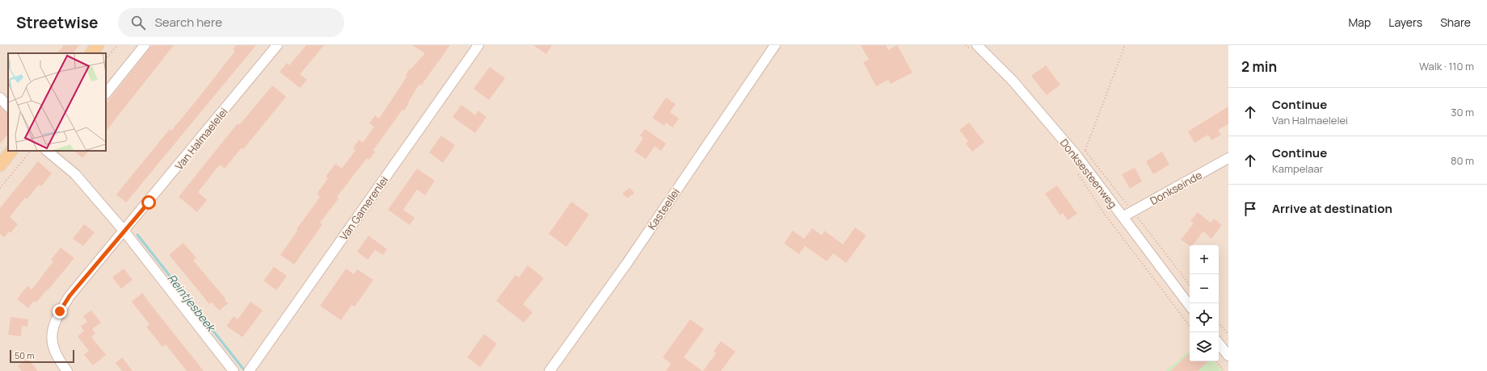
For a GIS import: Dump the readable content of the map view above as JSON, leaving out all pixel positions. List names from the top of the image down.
{
  "streets": {
    "street": [
      "Van Halmaelelei",
      "Donksesteenweg",
      "Donkseinde",
      "Van Gamerenlei",
      "Kasteellei"
    ]
  },
  "crossings": [
    ["Donksesteenweg", "Donkseinde"]
  ],
  "water": ["Reintjesbeek"],
  "scale_bar": "50 m",
  "page": {
    "header": "Streetwise",
    "search": "Search here",
    "nav": ["Map", "Layers", "Share"],
    "heading": ["2 min", "Walk · 110 m"],
    "list": [
      ["Continue", "Van Halmaelelei", "30 m"],
      ["Continue", "Kampelaar", "80 m"],
      "Arrive at destination"
    ],
    "map_buttons": ["+", "−"],
    "scale": "50 m"
  }
}
